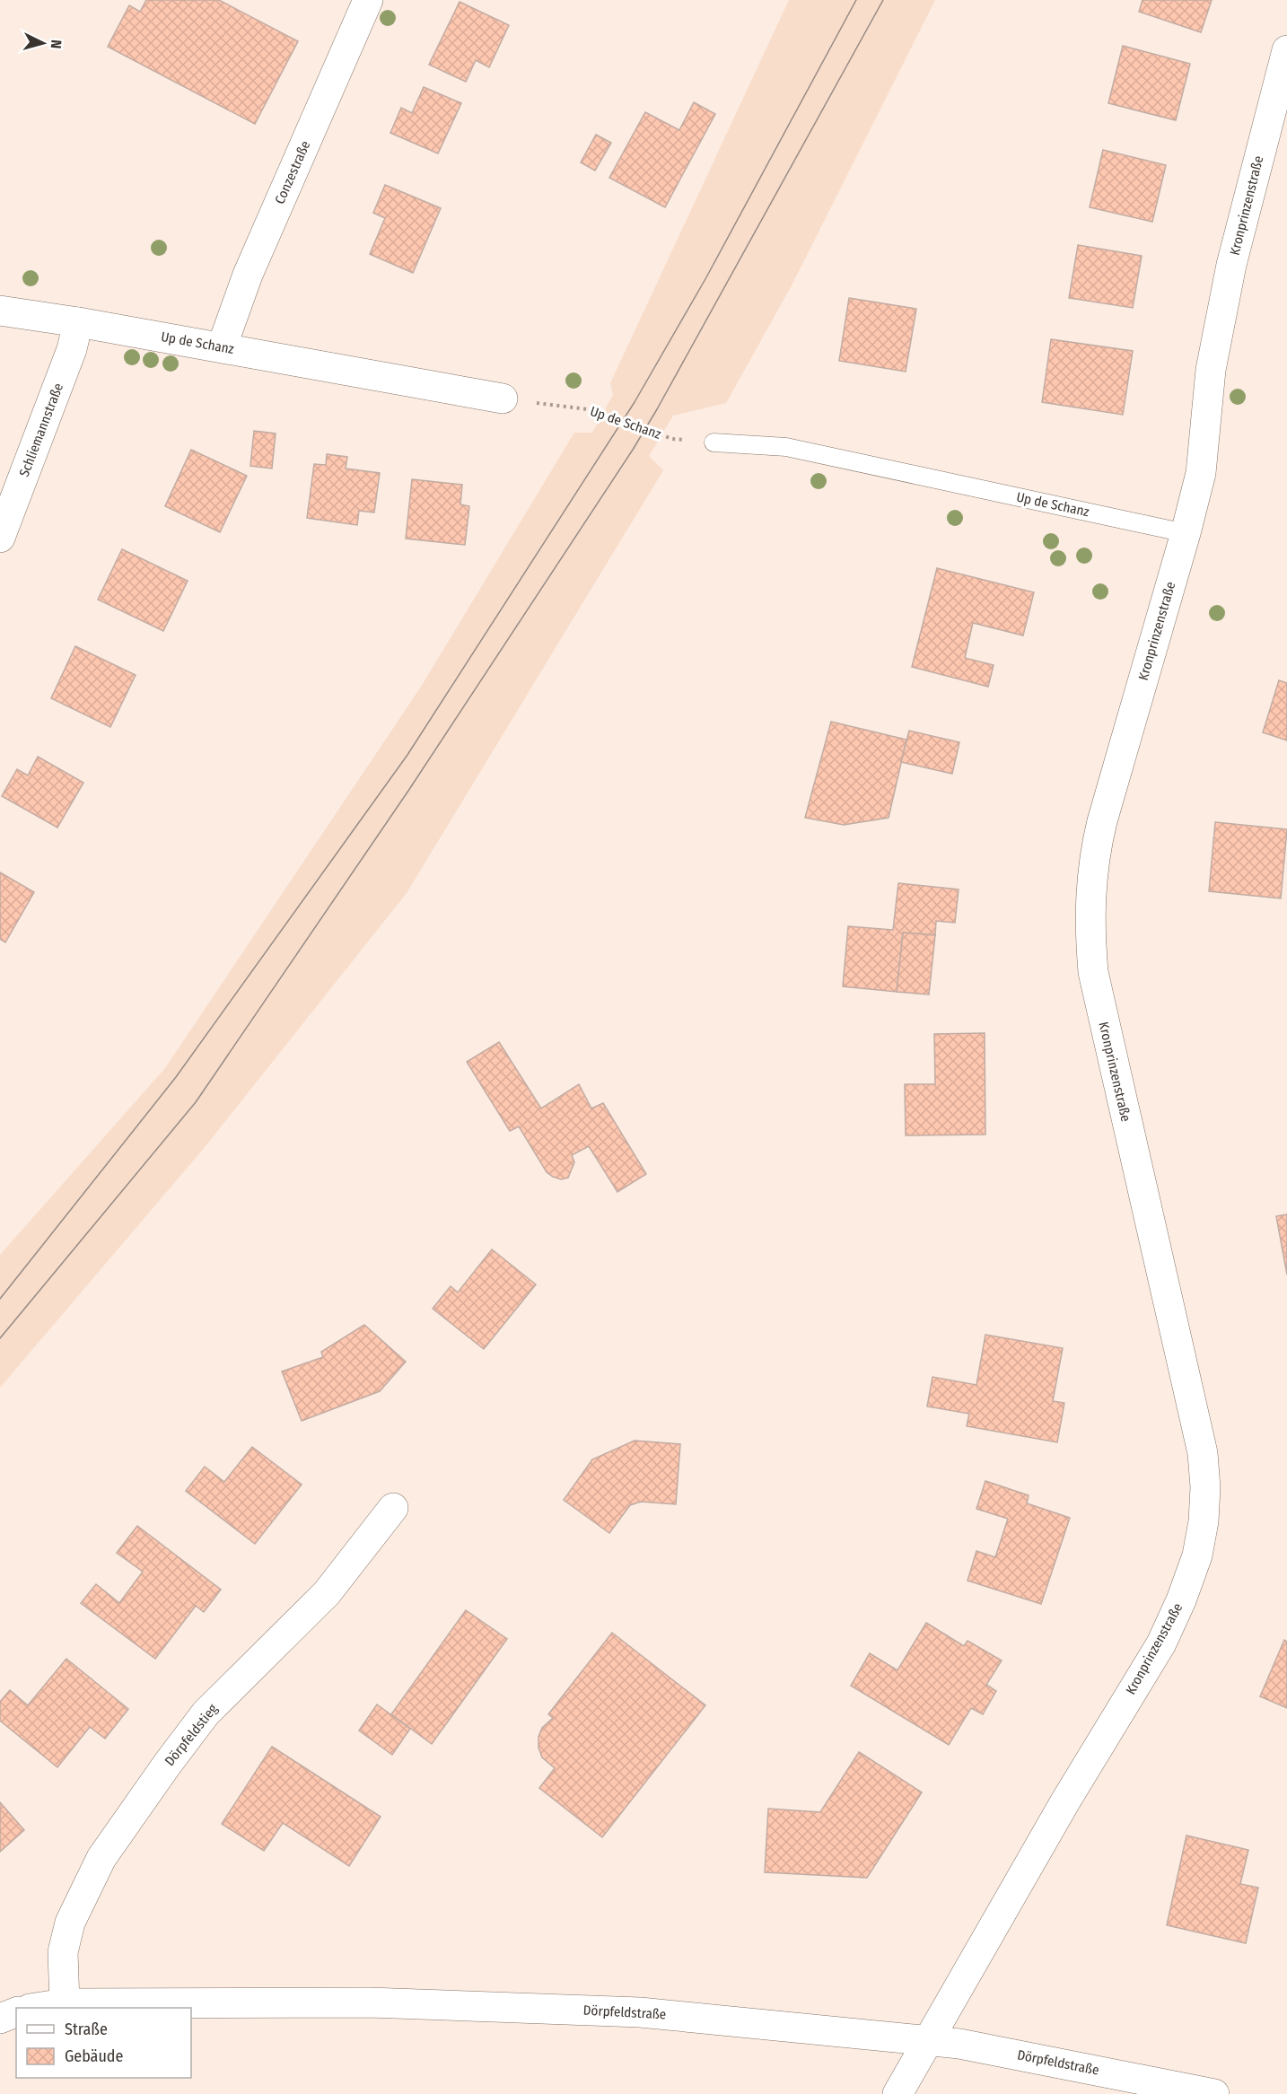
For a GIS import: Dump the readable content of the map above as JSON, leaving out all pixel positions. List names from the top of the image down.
{
  "streets": {
    "street": [
      "Conzestraße",
      "Kronprinzenstraße",
      "Up de Schanz",
      "Schliemannstraße",
      "Dörpfeldstieg",
      "Dörpfeldstraße"
    ]
  },
  "crossings": [
    ["Conzestraße", "Up de Schanz"],
    ["Kronprinzenstraße", "Up de Schanz"],
    ["Kronprinzenstraße", "Dörpfeldstraße"],
    ["Up de Schanz", "Schliemannstraße"],
    ["Dörpfeldstieg", "Dörpfeldstraße"]
  ],
  "legend": ["Straße", "Gebäude"],
  "north": "right"
}
